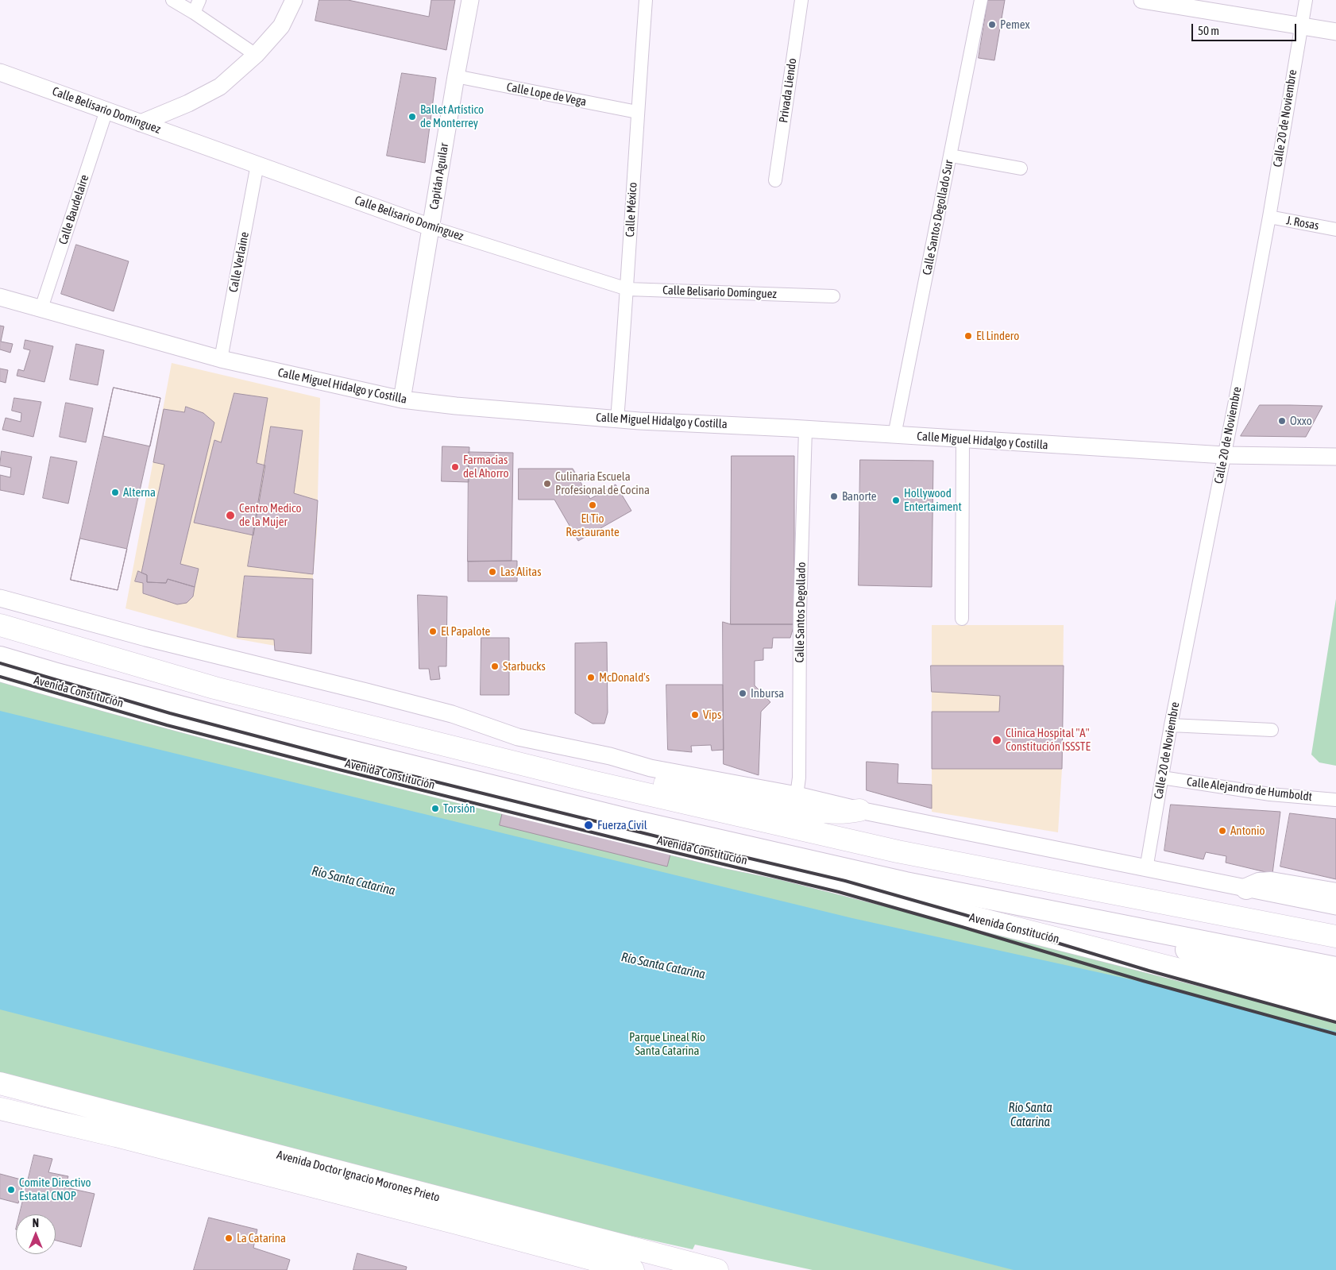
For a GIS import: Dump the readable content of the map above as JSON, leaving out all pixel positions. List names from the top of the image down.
{
  "streets": {
    "highway": ["Avenida Constitución", "Avenida Doctor Ignacio Morones Prieto"],
    "street": [
      "Privada Liendo",
      "Calle Lope de Vega",
      "Calle Belisario Domínguez",
      "Calle 20 de Noviembre",
      "Capitán Aguilar",
      "Calle Baudelaire",
      "Calle México",
      "Calle Santos Degollado Sur",
      "J. Rosas",
      "Calle Verlaine",
      "Calle Miguel Hidalgo y Costilla",
      "Calle Santos Degollado",
      "Calle Alejandro de Humboldt"
    ]
  },
  "crossings": [
    ["Calle Lope de Vega", "Capitán Aguilar"],
    ["Calle Lope de Vega", "Calle México"],
    ["Calle Belisario Domínguez", "Capitán Aguilar"],
    ["Calle Belisario Domínguez", "Calle Baudelaire"],
    ["Calle Belisario Domínguez", "Calle México"],
    ["Calle Belisario Domínguez", "Calle Verlaine"],
    ["Calle 20 de Noviembre", "J. Rosas"],
    ["Calle 20 de Noviembre", "Calle Miguel Hidalgo y Costilla"],
    ["Calle 20 de Noviembre", "Calle Alejandro de Humboldt"],
    ["Capitán Aguilar", "Calle Miguel Hidalgo y Costilla"],
    ["Calle Baudelaire", "Calle Miguel Hidalgo y Costilla"],
    ["Calle México", "Calle Miguel Hidalgo y Costilla"],
    ["Calle Santos Degollado Sur", "Calle Miguel Hidalgo y Costilla"],
    ["Calle Verlaine", "Calle Miguel Hidalgo y Costilla"],
    ["Calle Miguel Hidalgo y Costilla", "Calle Santos Degollado"]
  ],
  "water": ["Río Santa Catarina"],
  "parks": ["Parque Lineal Río Santa Catarina"],
  "places": [
    "Pemex",
    "Ballet Artístico de Monterrey",
    "El Lindero",
    "Oxxo",
    "Farmacias del Ahorro",
    "Culinaria Escuela Profesional de Cocina",
    "Alterna",
    "Banorte",
    "Hollywood Entertaiment",
    "El Tio Restaurante",
    "Centro Medico de la Mujer",
    "Las Alitas",
    "El Papalote",
    "Starbucks",
    "McDonald's",
    "Inbursa",
    "Vips",
    "Clinica Hospital \"A\" Constitución ISSSTE",
    "Torsión",
    "Fuerza Civil",
    "Antonio",
    "Comite Directivo Estatal CNOP",
    "La Catarina"
  ],
  "scale_bar": "50 m",
  "north": "top"
}
